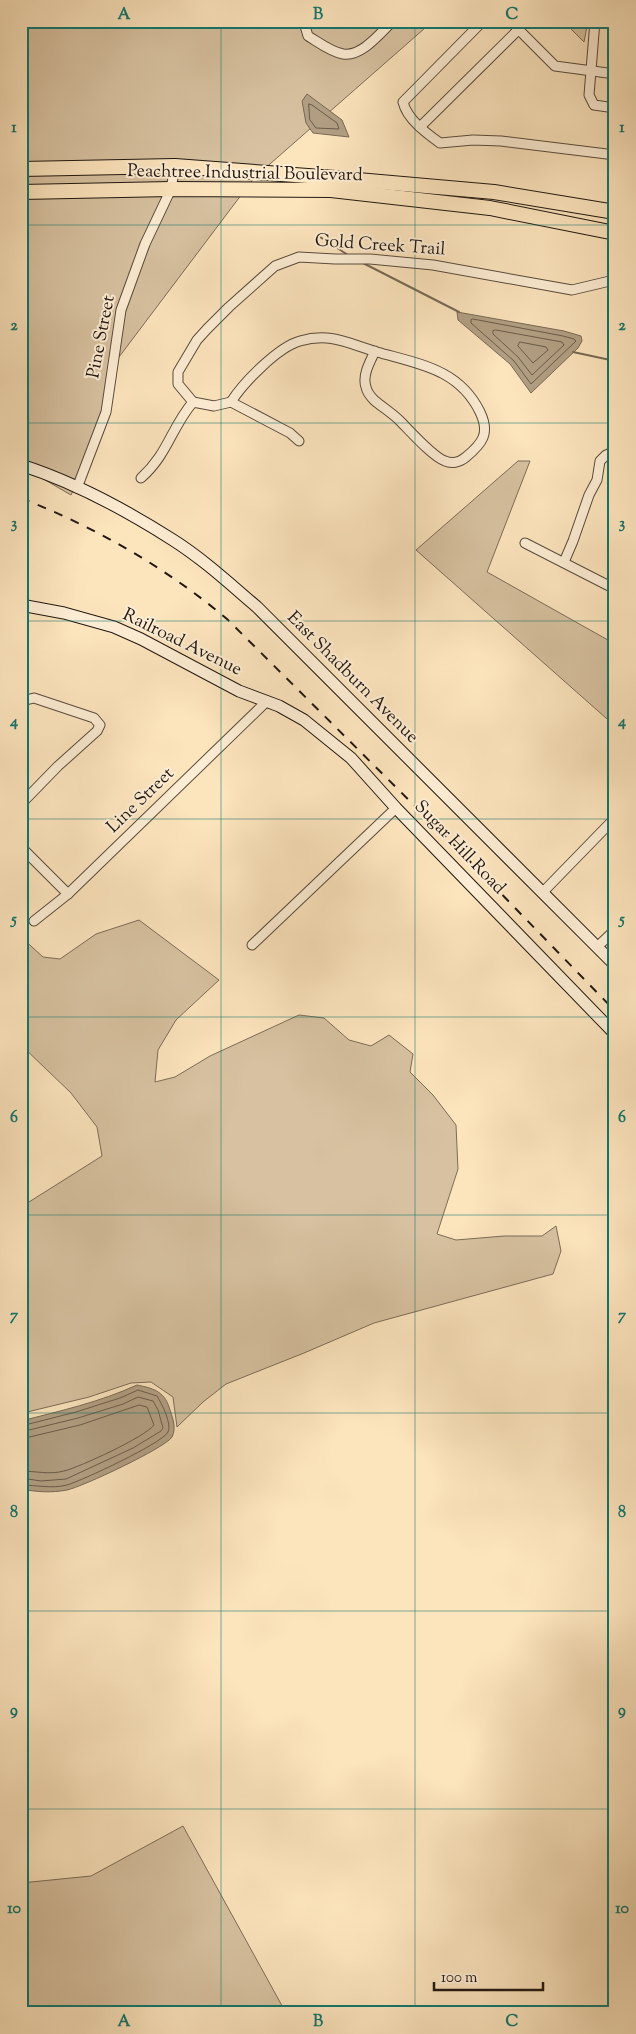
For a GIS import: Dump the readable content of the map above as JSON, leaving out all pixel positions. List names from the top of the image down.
{
  "streets": {
    "main road": ["Peachtree Industrial Boulevard"],
    "street": [
      "Gold Creek Trail",
      "Pine Street",
      "Railroad Avenue",
      "East Shadburn Avenue",
      "Line Street",
      "Sugar Hill Road"
    ]
  },
  "crossings": [
    ["Peachtree Industrial Boulevard", "Pine Street"],
    ["Pine Street", "East Shadburn Avenue"],
    ["Railroad Avenue", "Line Street"],
    ["Railroad Avenue", "Sugar Hill Road"],
    ["Line Street", "Sugar Hill Road"]
  ],
  "scale_bar": "100 m",
  "grid": {
    "columns": ["A", "B", "C"],
    "rows": [
      "1",
      "2",
      "3",
      "4",
      "5",
      "6",
      "7",
      "8",
      "9",
      "10"
    ]
  }
}
